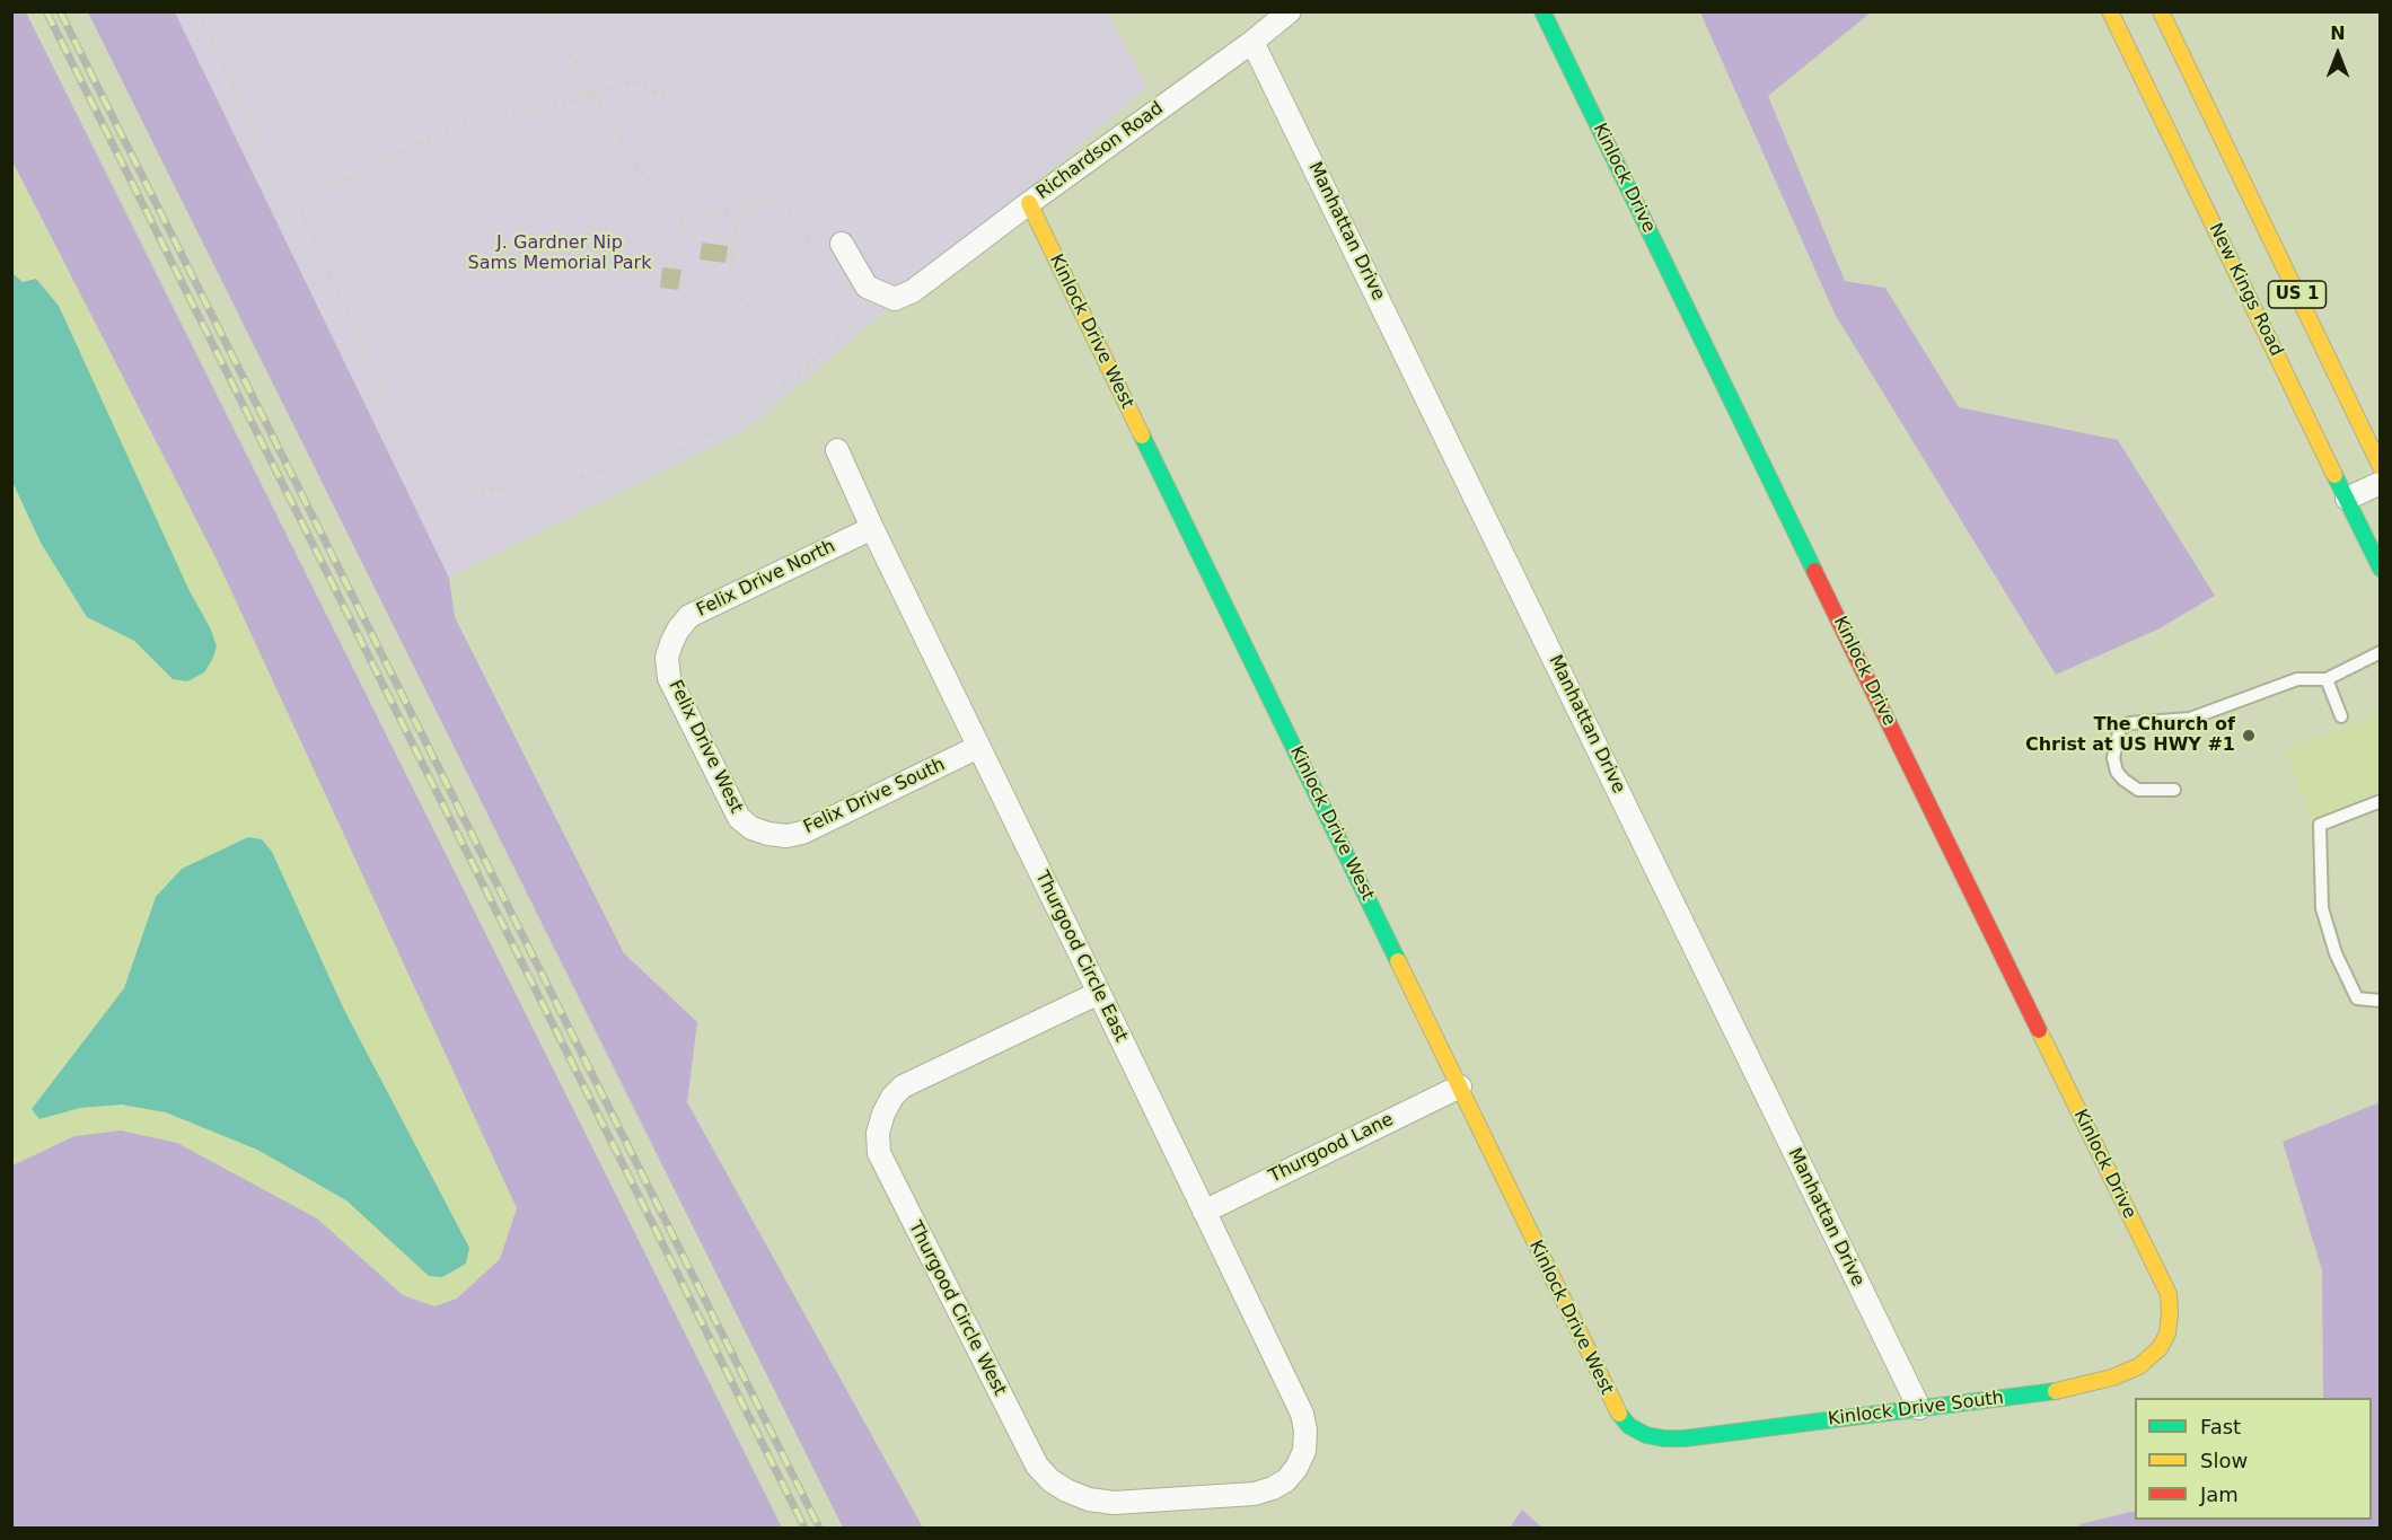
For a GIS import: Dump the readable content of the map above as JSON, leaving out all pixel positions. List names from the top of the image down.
{
  "streets": {
    "main road": [
      "Kinlock Drive",
      "New Kings Road",
      "US 1",
      "Kinlock Drive West",
      "Kinlock Drive South"
    ],
    "street": [
      "Richardson Road",
      "Manhattan Drive",
      "Felix Drive North",
      "Felix Drive West",
      "Felix Drive South",
      "Thurgood Circle East",
      "Thurgood Lane",
      "Thurgood Circle West"
    ]
  },
  "crossings": [
    ["Richardson Road", "Manhattan Drive"],
    ["Richardson Road", "Kinlock Drive West"],
    ["Kinlock Drive", "Kinlock Drive South"],
    ["Manhattan Drive", "Kinlock Drive South"],
    ["Kinlock Drive West", "Thurgood Lane"],
    ["Kinlock Drive West", "Kinlock Drive South"],
    ["Felix Drive North", "Felix Drive West"],
    ["Felix Drive North", "Thurgood Circle East"],
    ["Felix Drive West", "Felix Drive South"],
    ["Felix Drive South", "Thurgood Circle East"],
    ["Thurgood Circle East", "Thurgood Lane"],
    ["Thurgood Circle East", "Thurgood Circle West"]
  ],
  "parks": ["J. Gardner Nip Sams Memorial Park"],
  "places": ["The Church of Christ at US HWY #1"],
  "legend": ["Fast", "Slow", "Jam"],
  "north": "top"
}
